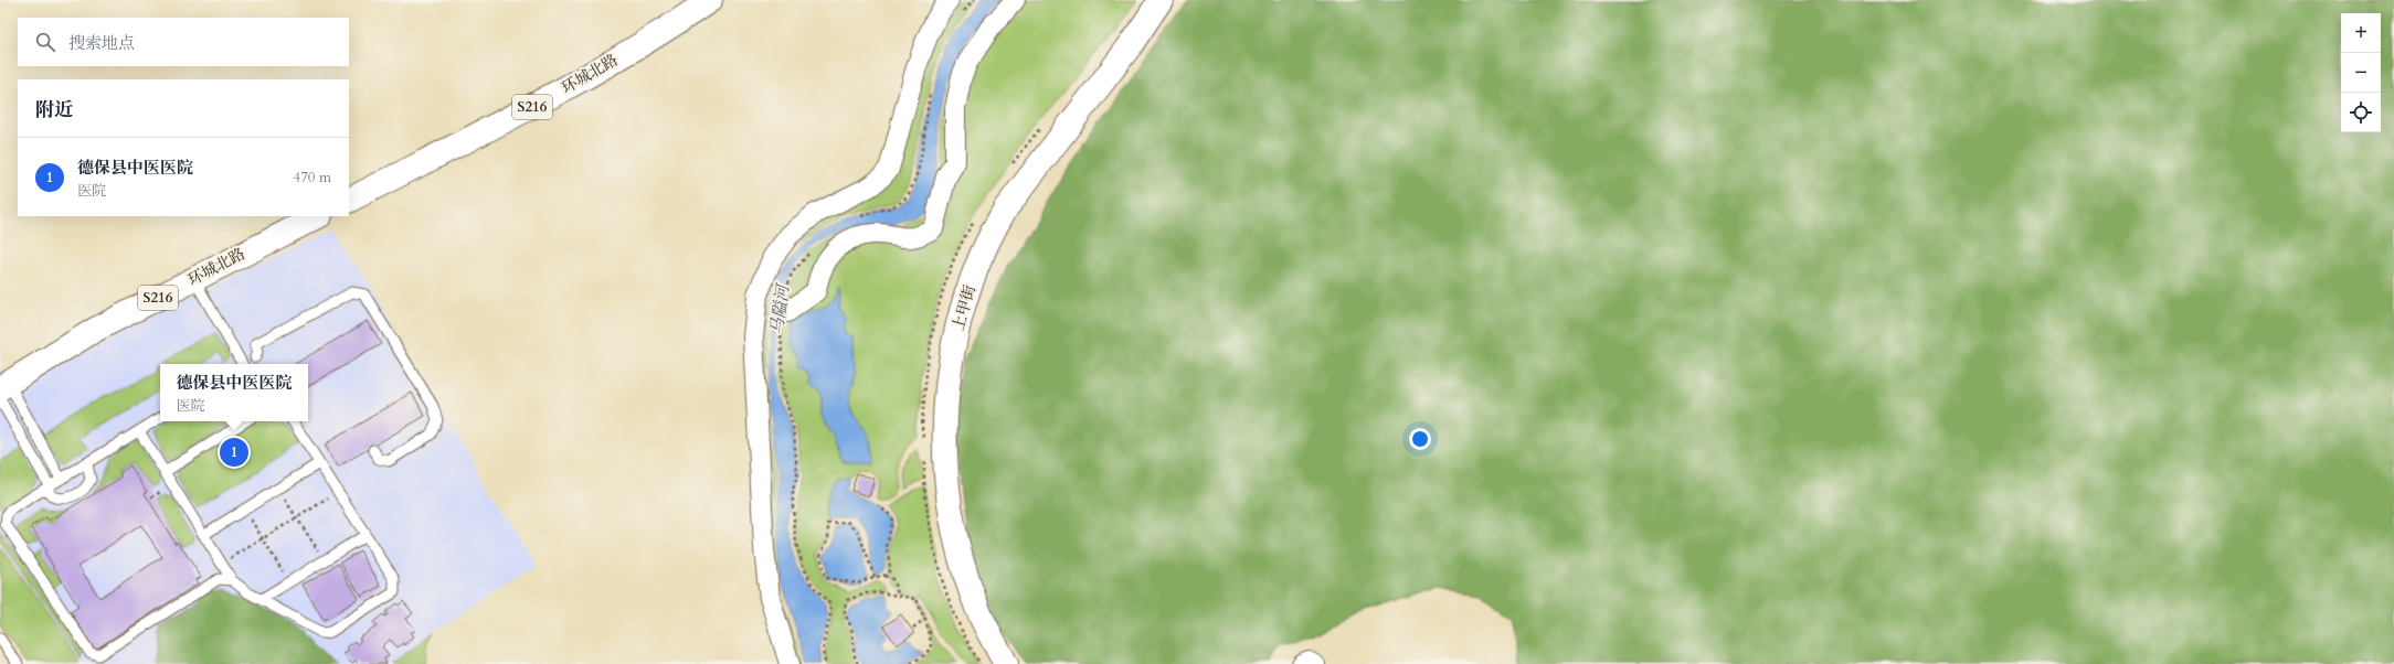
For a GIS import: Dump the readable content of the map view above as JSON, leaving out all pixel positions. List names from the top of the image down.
{
  "streets": {
    "street": ["环城北路", "S216", "上甲街"]
  },
  "water": ["马隘河"],
  "page": {
    "map_buttons": ["+", "−"],
    "search": "搜索地点",
    "heading": "附近",
    "list": [
      {
        "mark": "1",
        "name": "德保县中医医院",
        "note": "医院",
        "value": "470 m"
      }
    ],
    "popup": ["德保县中医医院", "医院"],
    "pins": "1"
  }
}
